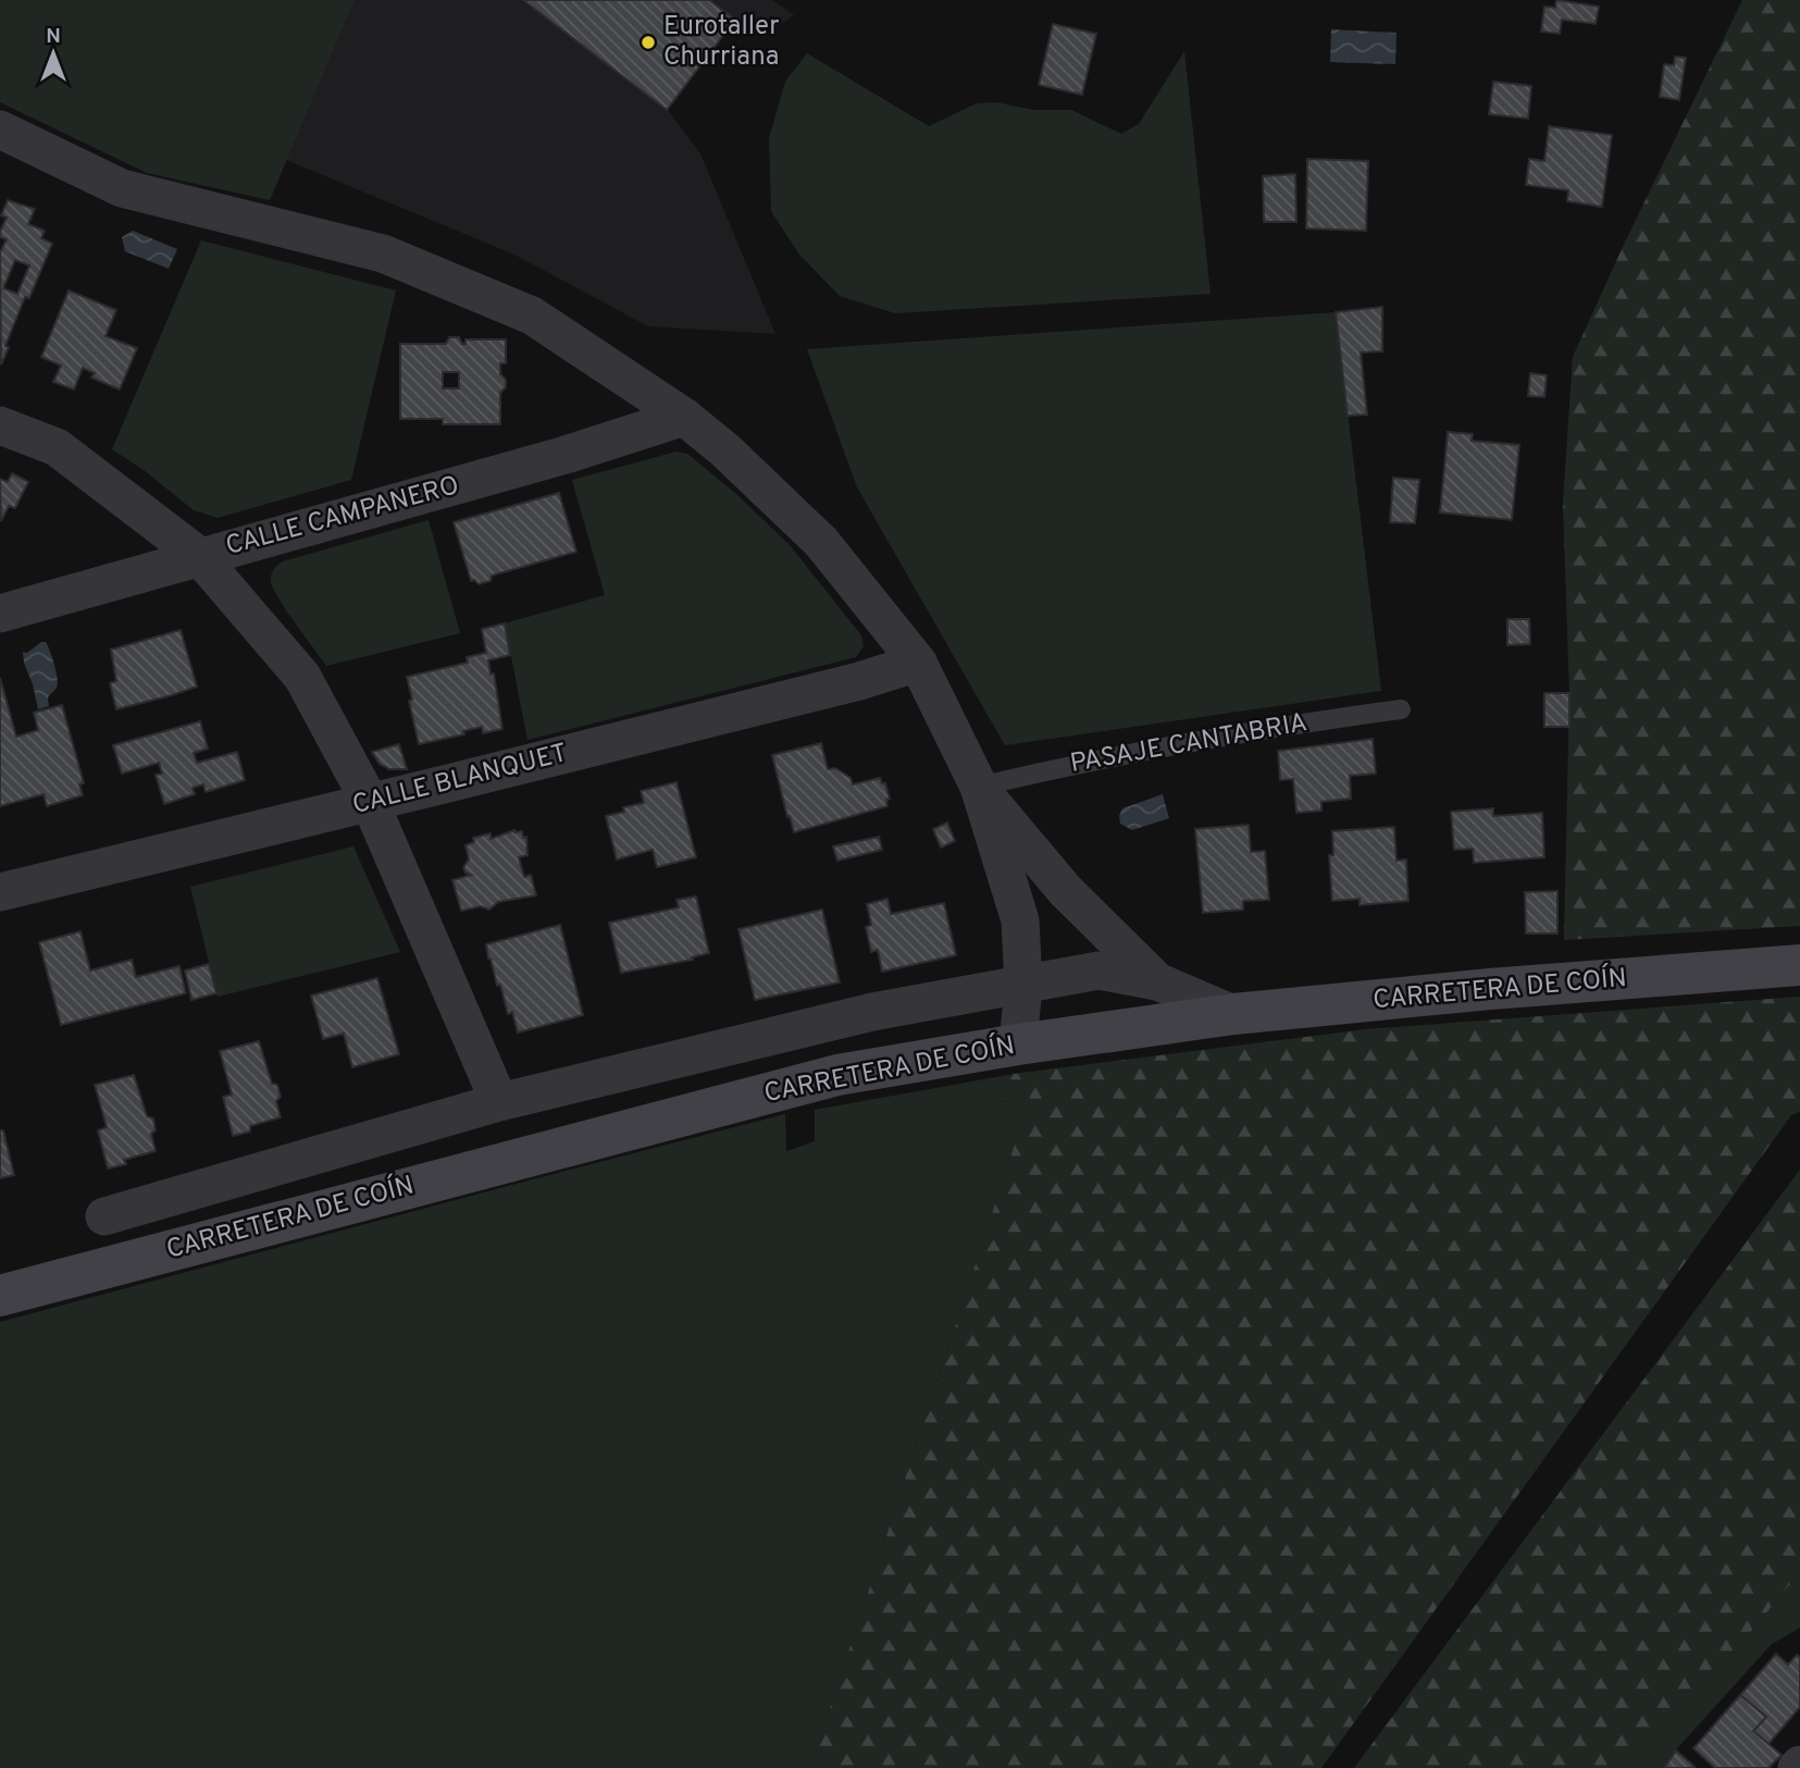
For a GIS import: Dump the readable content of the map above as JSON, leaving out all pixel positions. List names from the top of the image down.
{
  "streets": {
    "street": ["CALLE CAMPANERO", "CALLE BLANQUET", "CARRETERA DE COÍN"],
    "lane": ["PASAJE CANTABRIA"]
  },
  "places": ["Eurotaller Churriana"],
  "north": "top"
}
